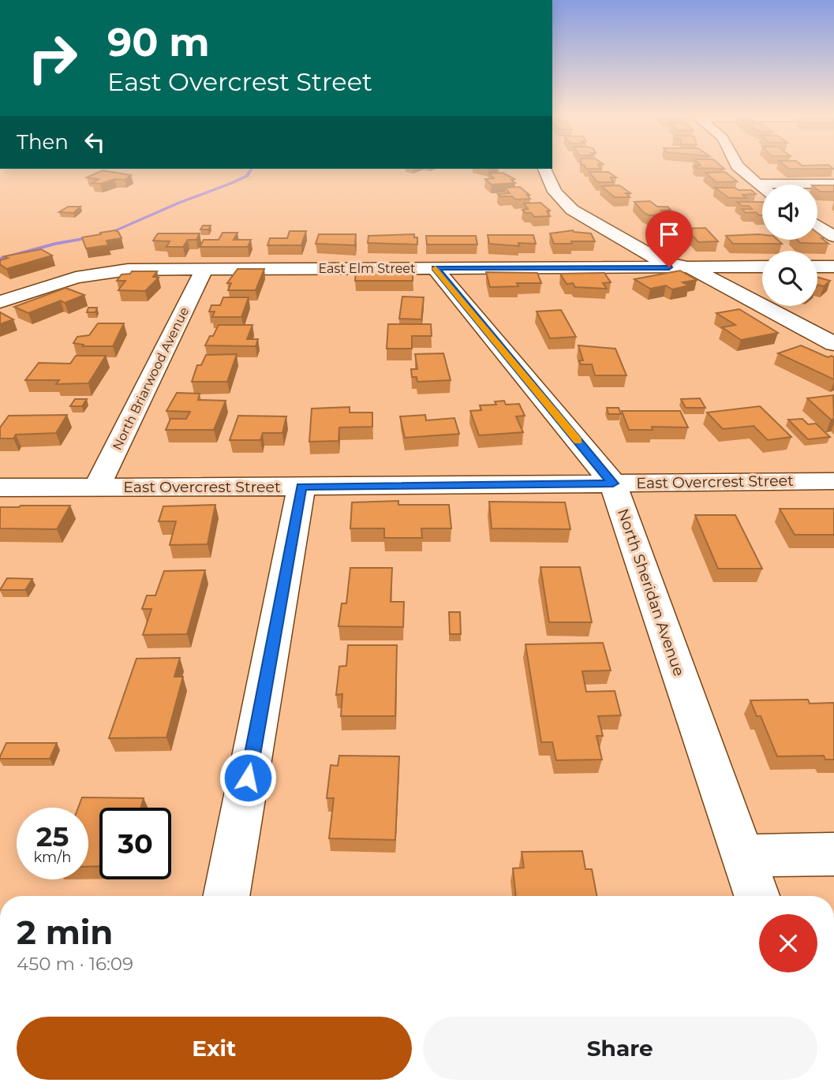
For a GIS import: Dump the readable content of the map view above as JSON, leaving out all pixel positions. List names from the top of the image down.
{
  "streets": {
    "street": [
      "East Elm Street",
      "North Briarwood Avenue",
      "East Overcrest Street",
      "North Sheridan Avenue"
    ]
  },
  "crossings": [
    ["East Elm Street", "North Briarwood Avenue"],
    ["East Elm Street", "North Sheridan Avenue"],
    ["North Briarwood Avenue", "East Overcrest Street"],
    ["East Overcrest Street", "North Sheridan Avenue"]
  ],
  "page": {
    "turn": ["90 m", "East Overcrest Street"],
    "then": "Then",
    "speed": "25 km/h",
    "limit": "30",
    "heading": ["2 min", "450 m · 16:09"],
    "buttons": ["Exit", "Share"]
  }
}
